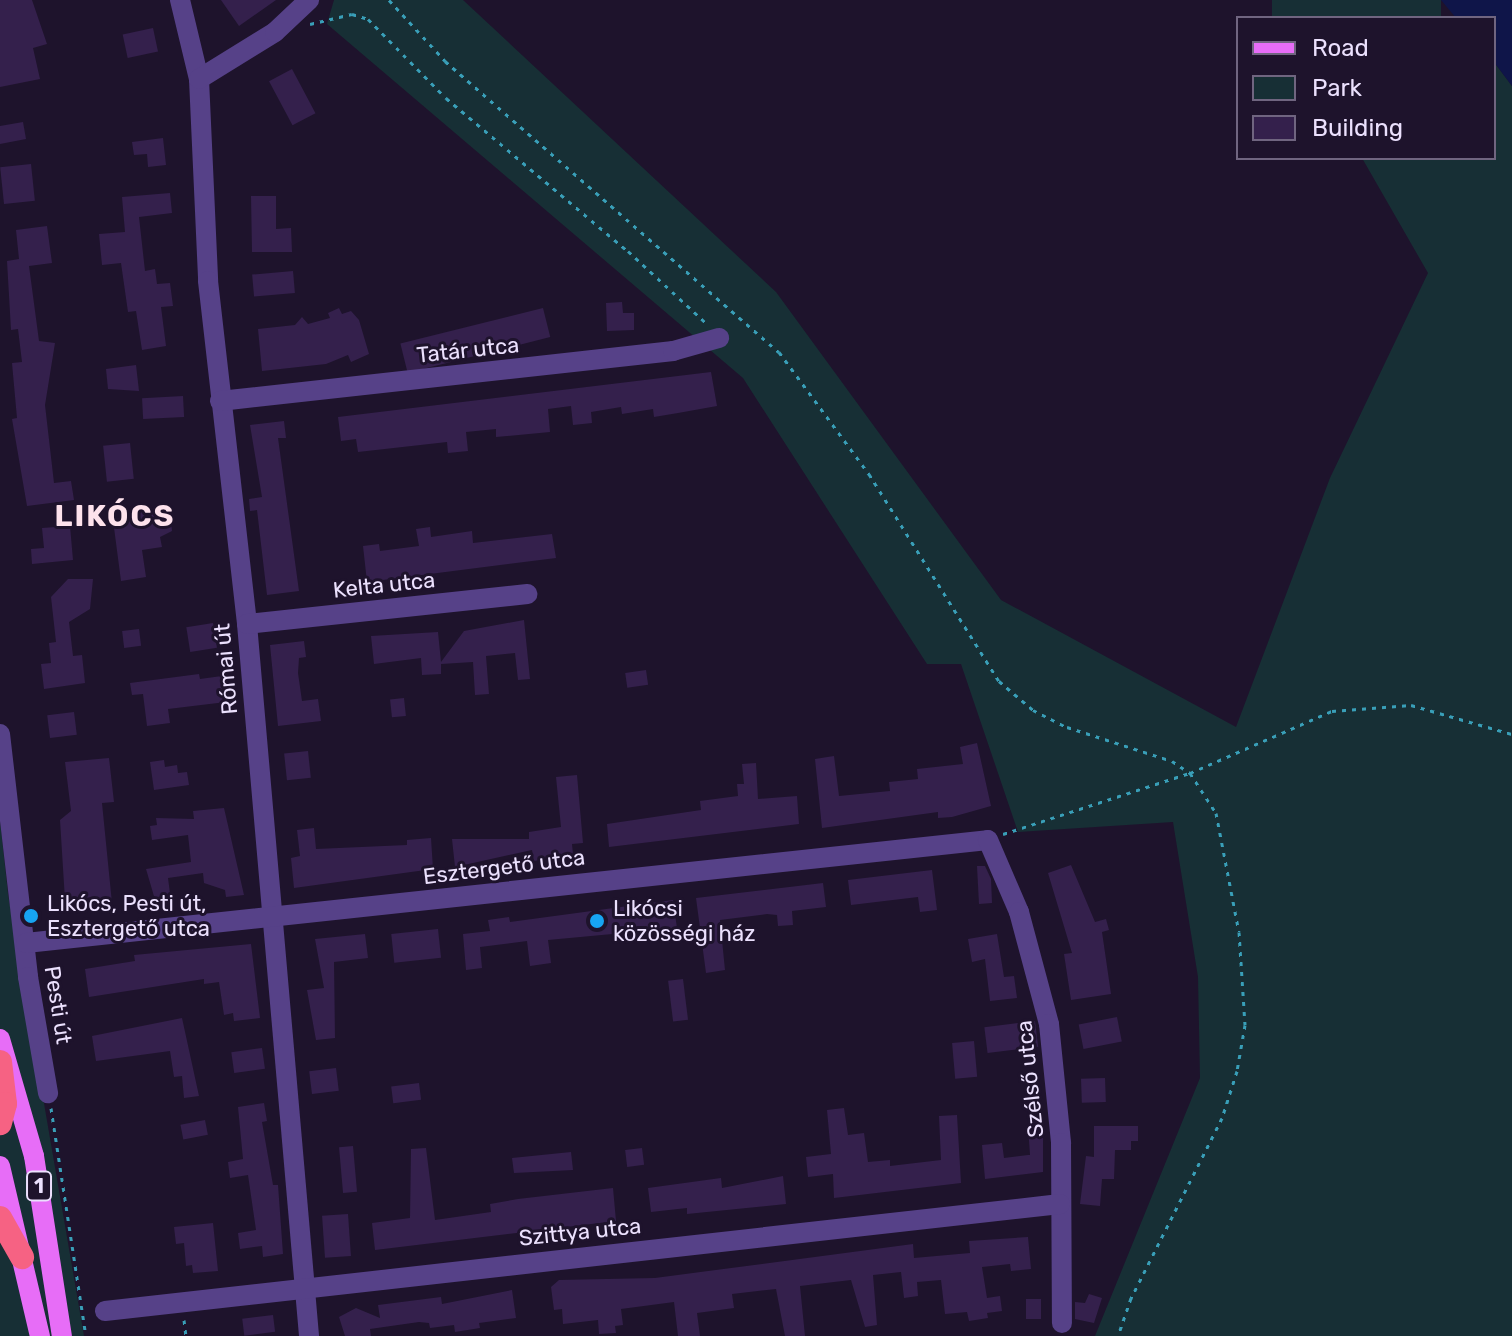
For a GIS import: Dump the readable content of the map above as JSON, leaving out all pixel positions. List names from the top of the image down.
{
  "streets": {
    "main road": ["1"],
    "street": [
      "Tatár utca",
      "Kelta utca",
      "Római út",
      "Esztergető utca",
      "Pesti út",
      "Szélső utca",
      "Szittya utca"
    ]
  },
  "crossings": [
    ["Tatár utca", "Római út"],
    ["Kelta utca", "Római út"],
    ["Római út", "Esztergető utca"],
    ["Római út", "Szittya utca"],
    ["Esztergető utca", "Pesti út"],
    ["Esztergető utca", "Szélső utca"],
    ["Szélső utca", "Szittya utca"]
  ],
  "districts": ["LIKÓCS"],
  "places": ["Likócs, Pesti út, Esztergető utca", "Likócsi közösségi ház"],
  "legend": ["Road", "Park", "Building"]
}
